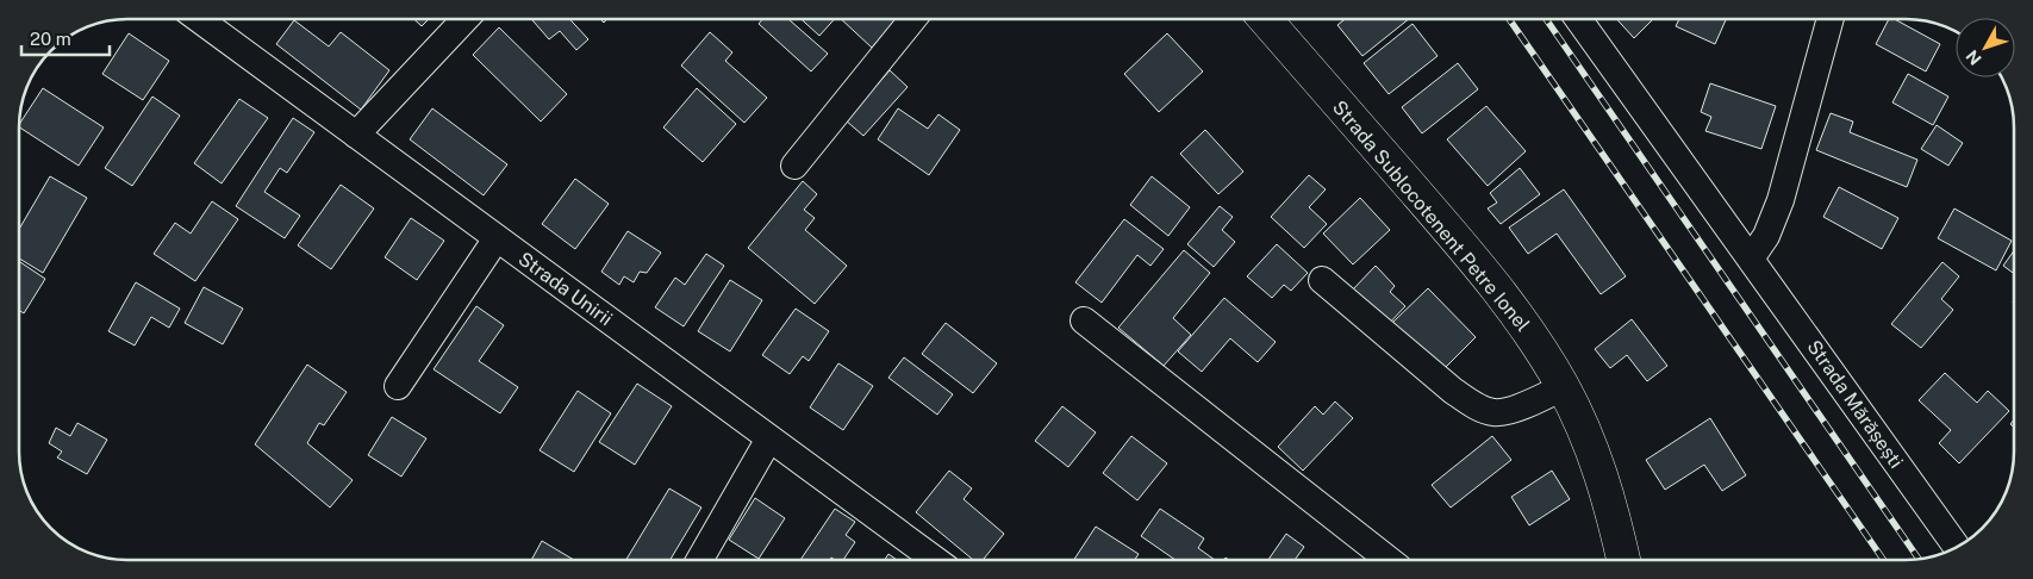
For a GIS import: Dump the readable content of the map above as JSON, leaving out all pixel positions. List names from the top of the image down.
{
  "streets": {
    "main road": ["Strada Sublocotenent Petre Ionel"],
    "street": ["Strada Unirii", "Strada Mărășești"]
  },
  "scale_bar": "20 m",
  "north": "bottom left"
}
